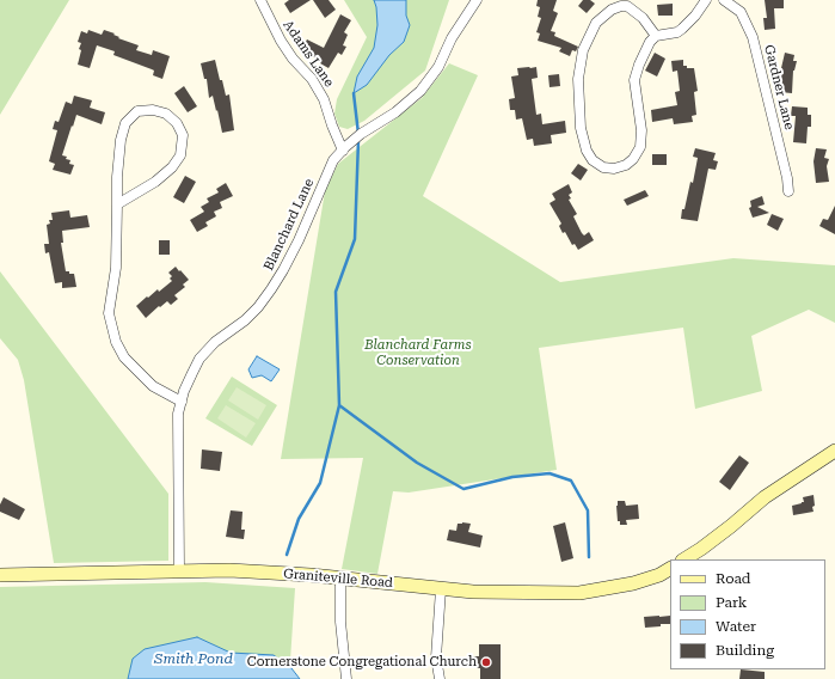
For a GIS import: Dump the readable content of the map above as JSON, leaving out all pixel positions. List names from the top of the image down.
{
  "streets": {
    "main road": ["Graniteville Road"],
    "street": ["Adams Lane", "Gardner Lane", "Blanchard Lane"]
  },
  "crossings": [
    ["Adams Lane", "Blanchard Lane"],
    ["Blanchard Lane", "Graniteville Road"]
  ],
  "water": ["Smith Pond"],
  "parks": ["Blanchard Farms Conservation"],
  "places": ["Cornerstone Congregational Church"],
  "legend": [
    "Road",
    "Park",
    "Water",
    "Building"
  ]
}
